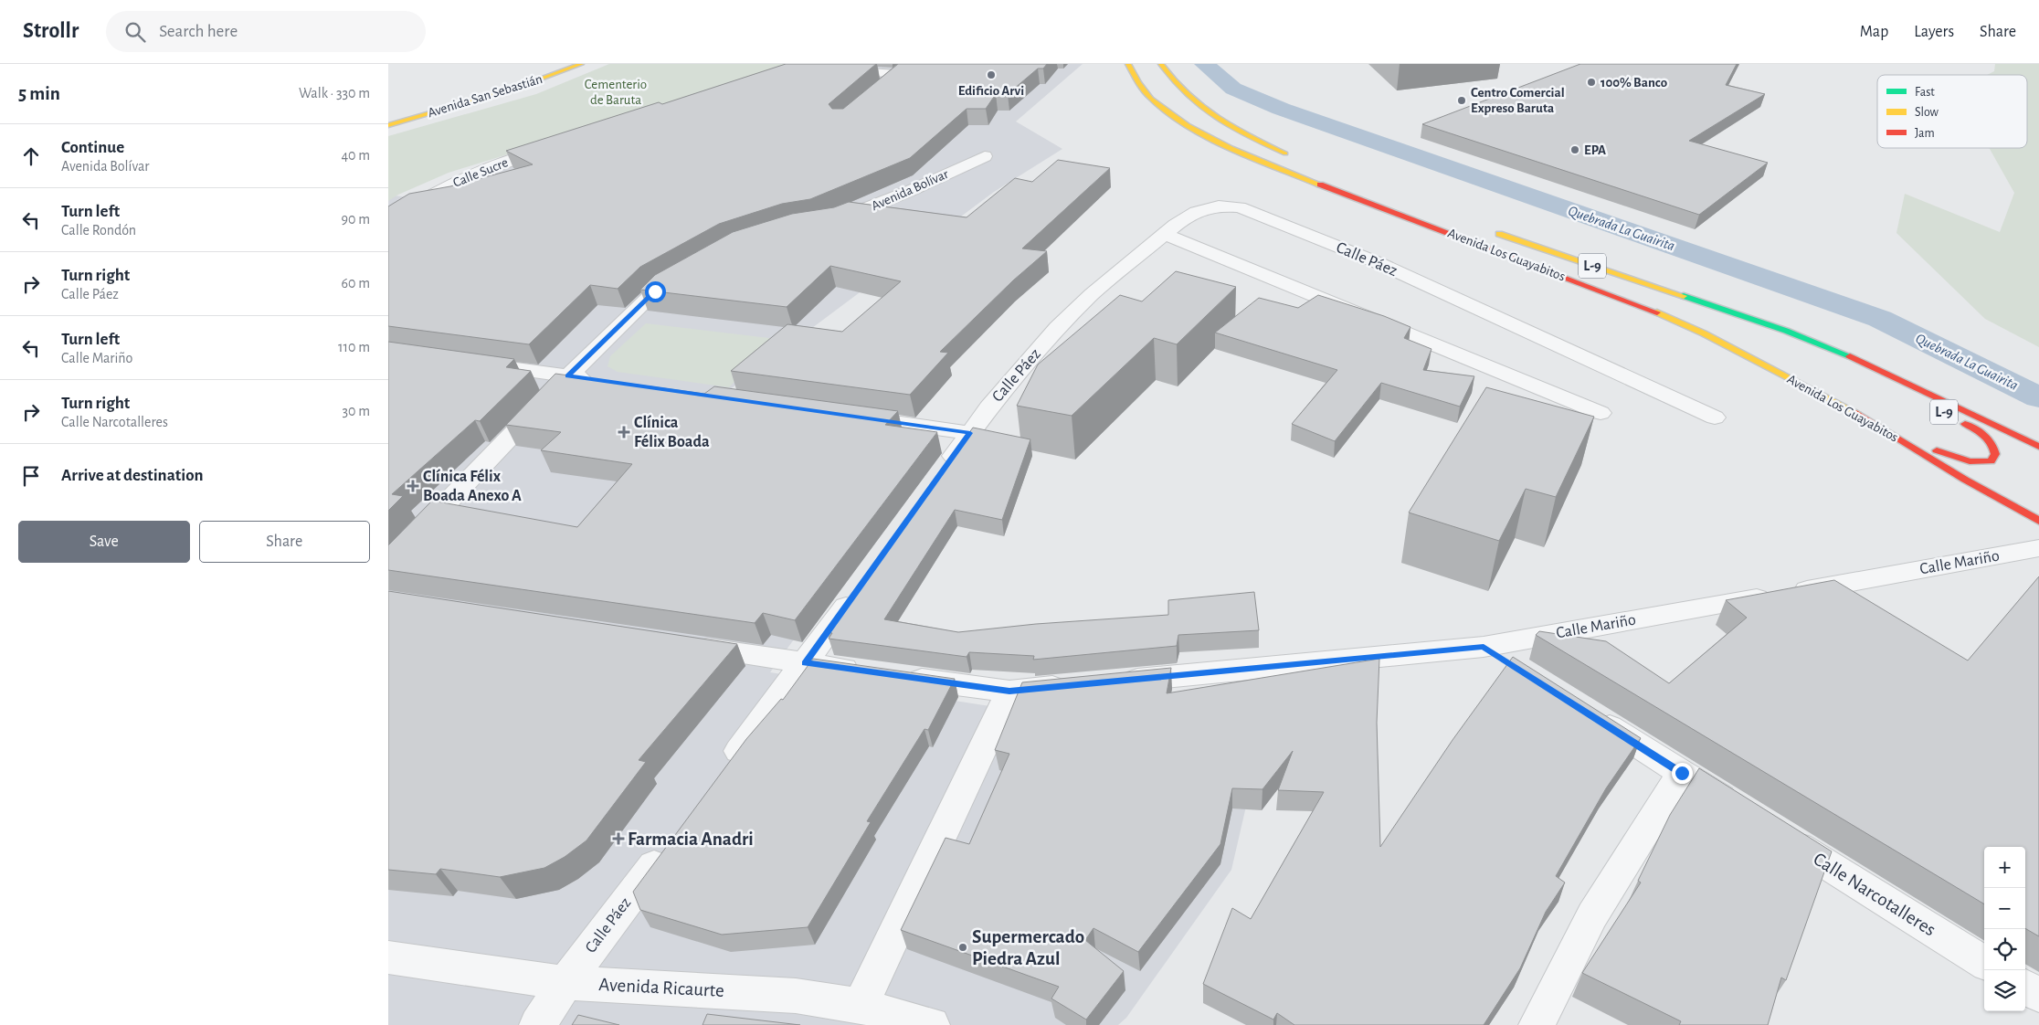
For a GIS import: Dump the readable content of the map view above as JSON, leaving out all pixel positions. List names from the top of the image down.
{
  "streets": {
    "main road": ["Avenida San Sebastián", "Avenida Los Guayabitos", "L-9"],
    "street": [
      "Calle Sucre",
      "Avenida Bolívar",
      "Calle Páez",
      "Calle Mariño",
      "Calle Narcotalleres",
      "Avenida Ricaurte"
    ]
  },
  "crossings": [
    ["Avenida Los Guayabitos", "L-9"],
    ["Calle Páez", "Avenida Ricaurte"]
  ],
  "water": ["Quebrada La Guairita"],
  "parks": ["Cementerio de Baruta"],
  "places": {
    "other": [
      "Edificio Arvi",
      "100% Banco",
      "Centro Comercial Expreso Baruta",
      "EPA",
      "Supermercado Piedra Azul"
    ],
    "health": ["Clínica Félix Boada", "Clínica Félix Boada Anexo A", "Farmacia Anadri"]
  },
  "legend": ["Fast", "Slow", "Jam"],
  "page": {
    "header": "Strollr",
    "search": "Search here",
    "nav": ["Map", "Layers", "Share"],
    "heading": ["5 min", "Walk · 330 m"],
    "list": [
      ["Continue", "Avenida Bolívar", "40 m"],
      ["Turn left", "Calle Rondón", "90 m"],
      ["Turn right", "Calle Páez", "60 m"],
      ["Turn left", "Calle Mariño", "110 m"],
      ["Turn right", "Calle Narcotalleres", "30 m"],
      "Arrive at destination"
    ],
    "buttons": ["Save", "Share"],
    "map_buttons": ["+", "−"]
  }
}
